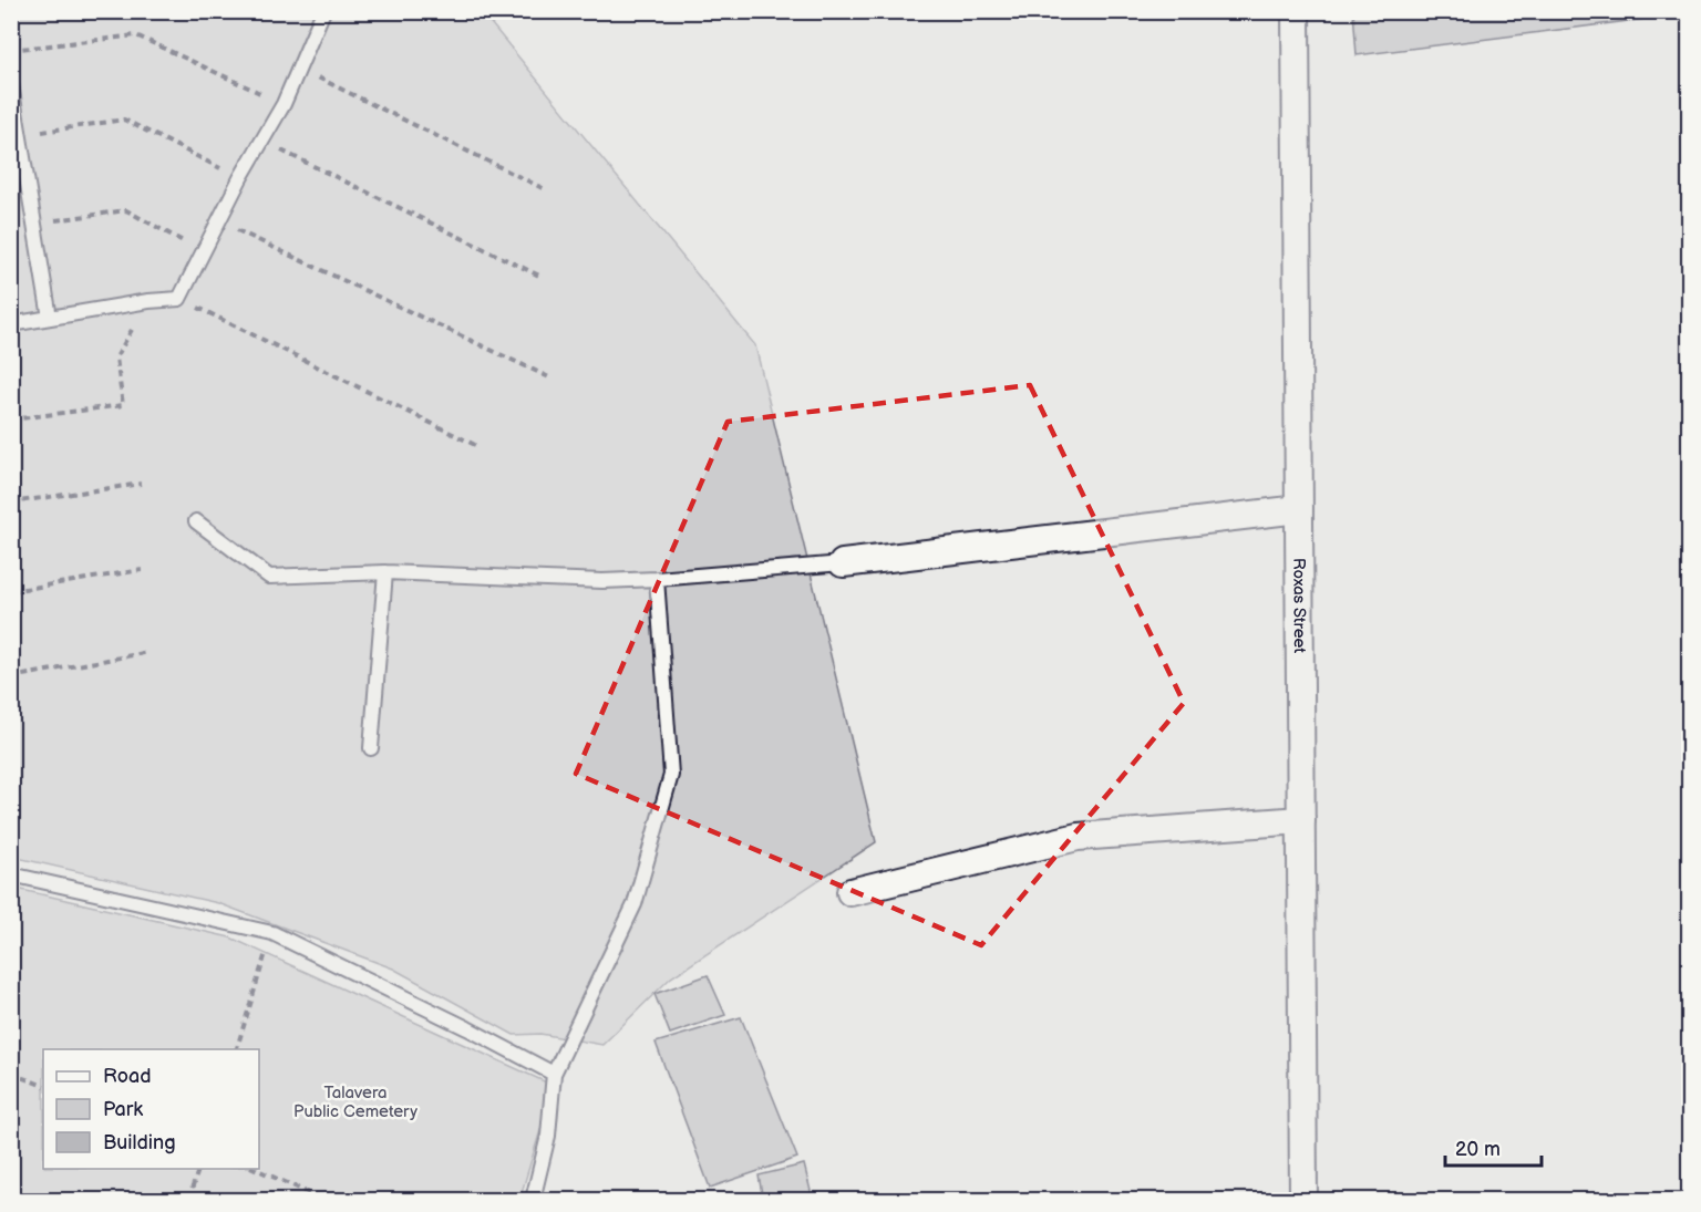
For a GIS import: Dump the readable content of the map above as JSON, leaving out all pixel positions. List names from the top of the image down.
{
  "streets": {
    "street": ["Roxas Street"]
  },
  "parks": ["Talavera Public Cemetery"],
  "legend": ["Road", "Park", "Building"],
  "scale_bar": "20 m"
}
